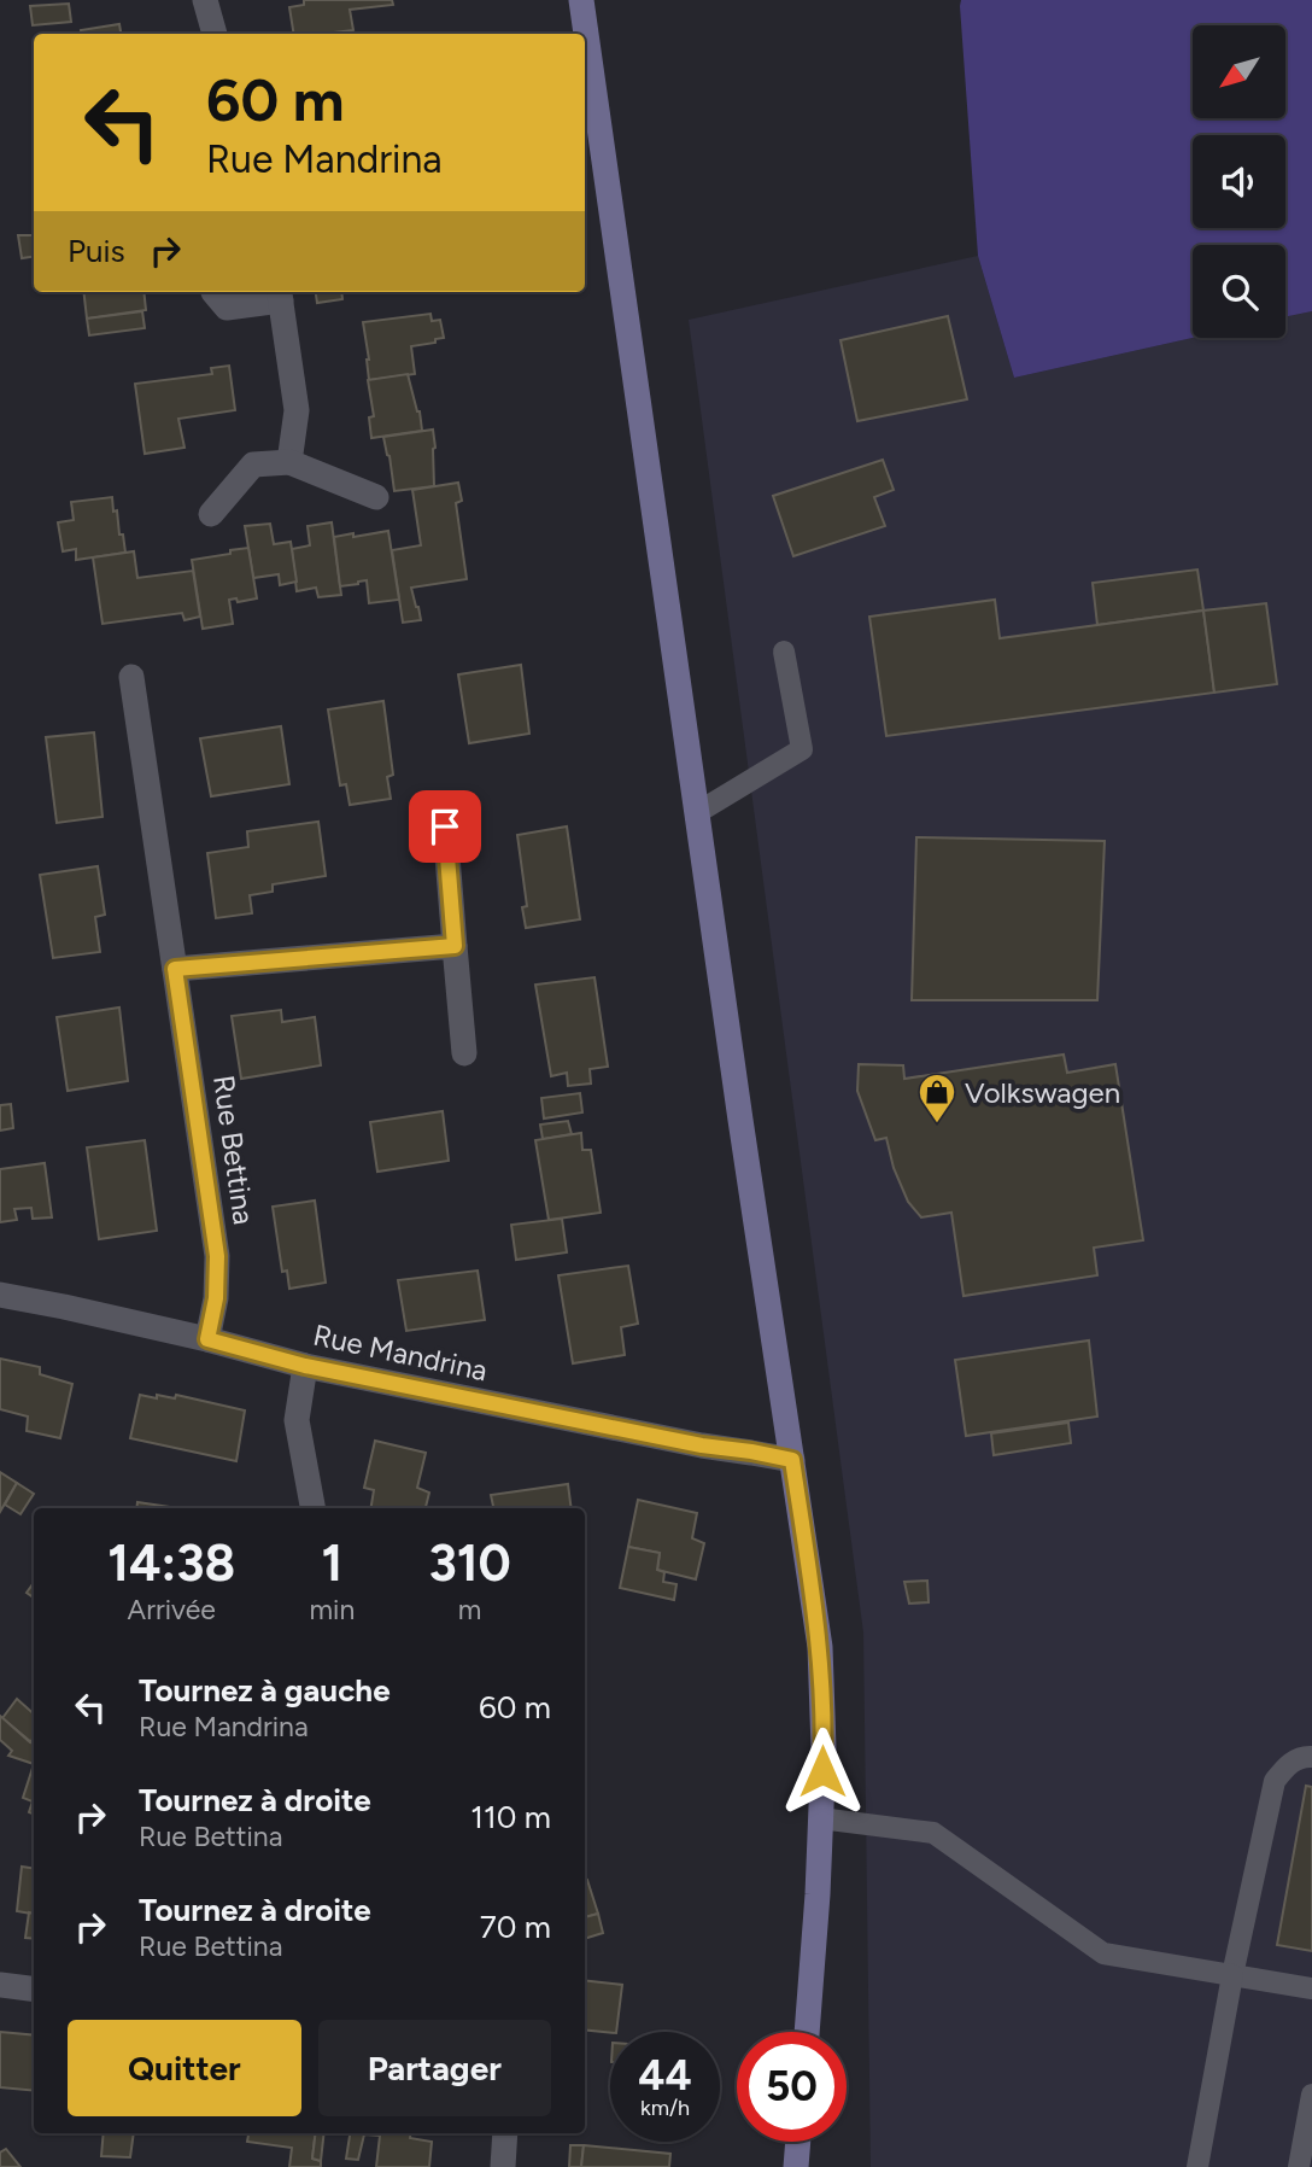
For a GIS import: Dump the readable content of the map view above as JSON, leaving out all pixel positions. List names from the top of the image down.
{
  "streets": {
    "street": ["Rue Bettina", "Rue Mandrina"]
  },
  "crossings": [
    ["Rue Bettina", "Rue Mandrina"]
  ],
  "places": {
    "shop": ["Volkswagen"]
  },
  "north": "bottom left",
  "page": {
    "turn": ["60 m", "Rue Mandrina"],
    "then": "Puis",
    "eta": [
      "14:38",
      "Arrivée",
      "1",
      "min",
      "310",
      "m"
    ],
    "list": [
      {
        "name": "Tournez à gauche",
        "note": "Rue Mandrina",
        "value": "60 m"
      },
      {
        "name": "Tournez à droite",
        "note": "Rue Bettina",
        "value": "110 m"
      },
      {
        "name": "Tournez à droite",
        "note": "Rue Bettina",
        "value": "70 m"
      }
    ],
    "buttons": ["Quitter", "Partager"],
    "speed": "44 km/h",
    "limit": "50"
  }
}
